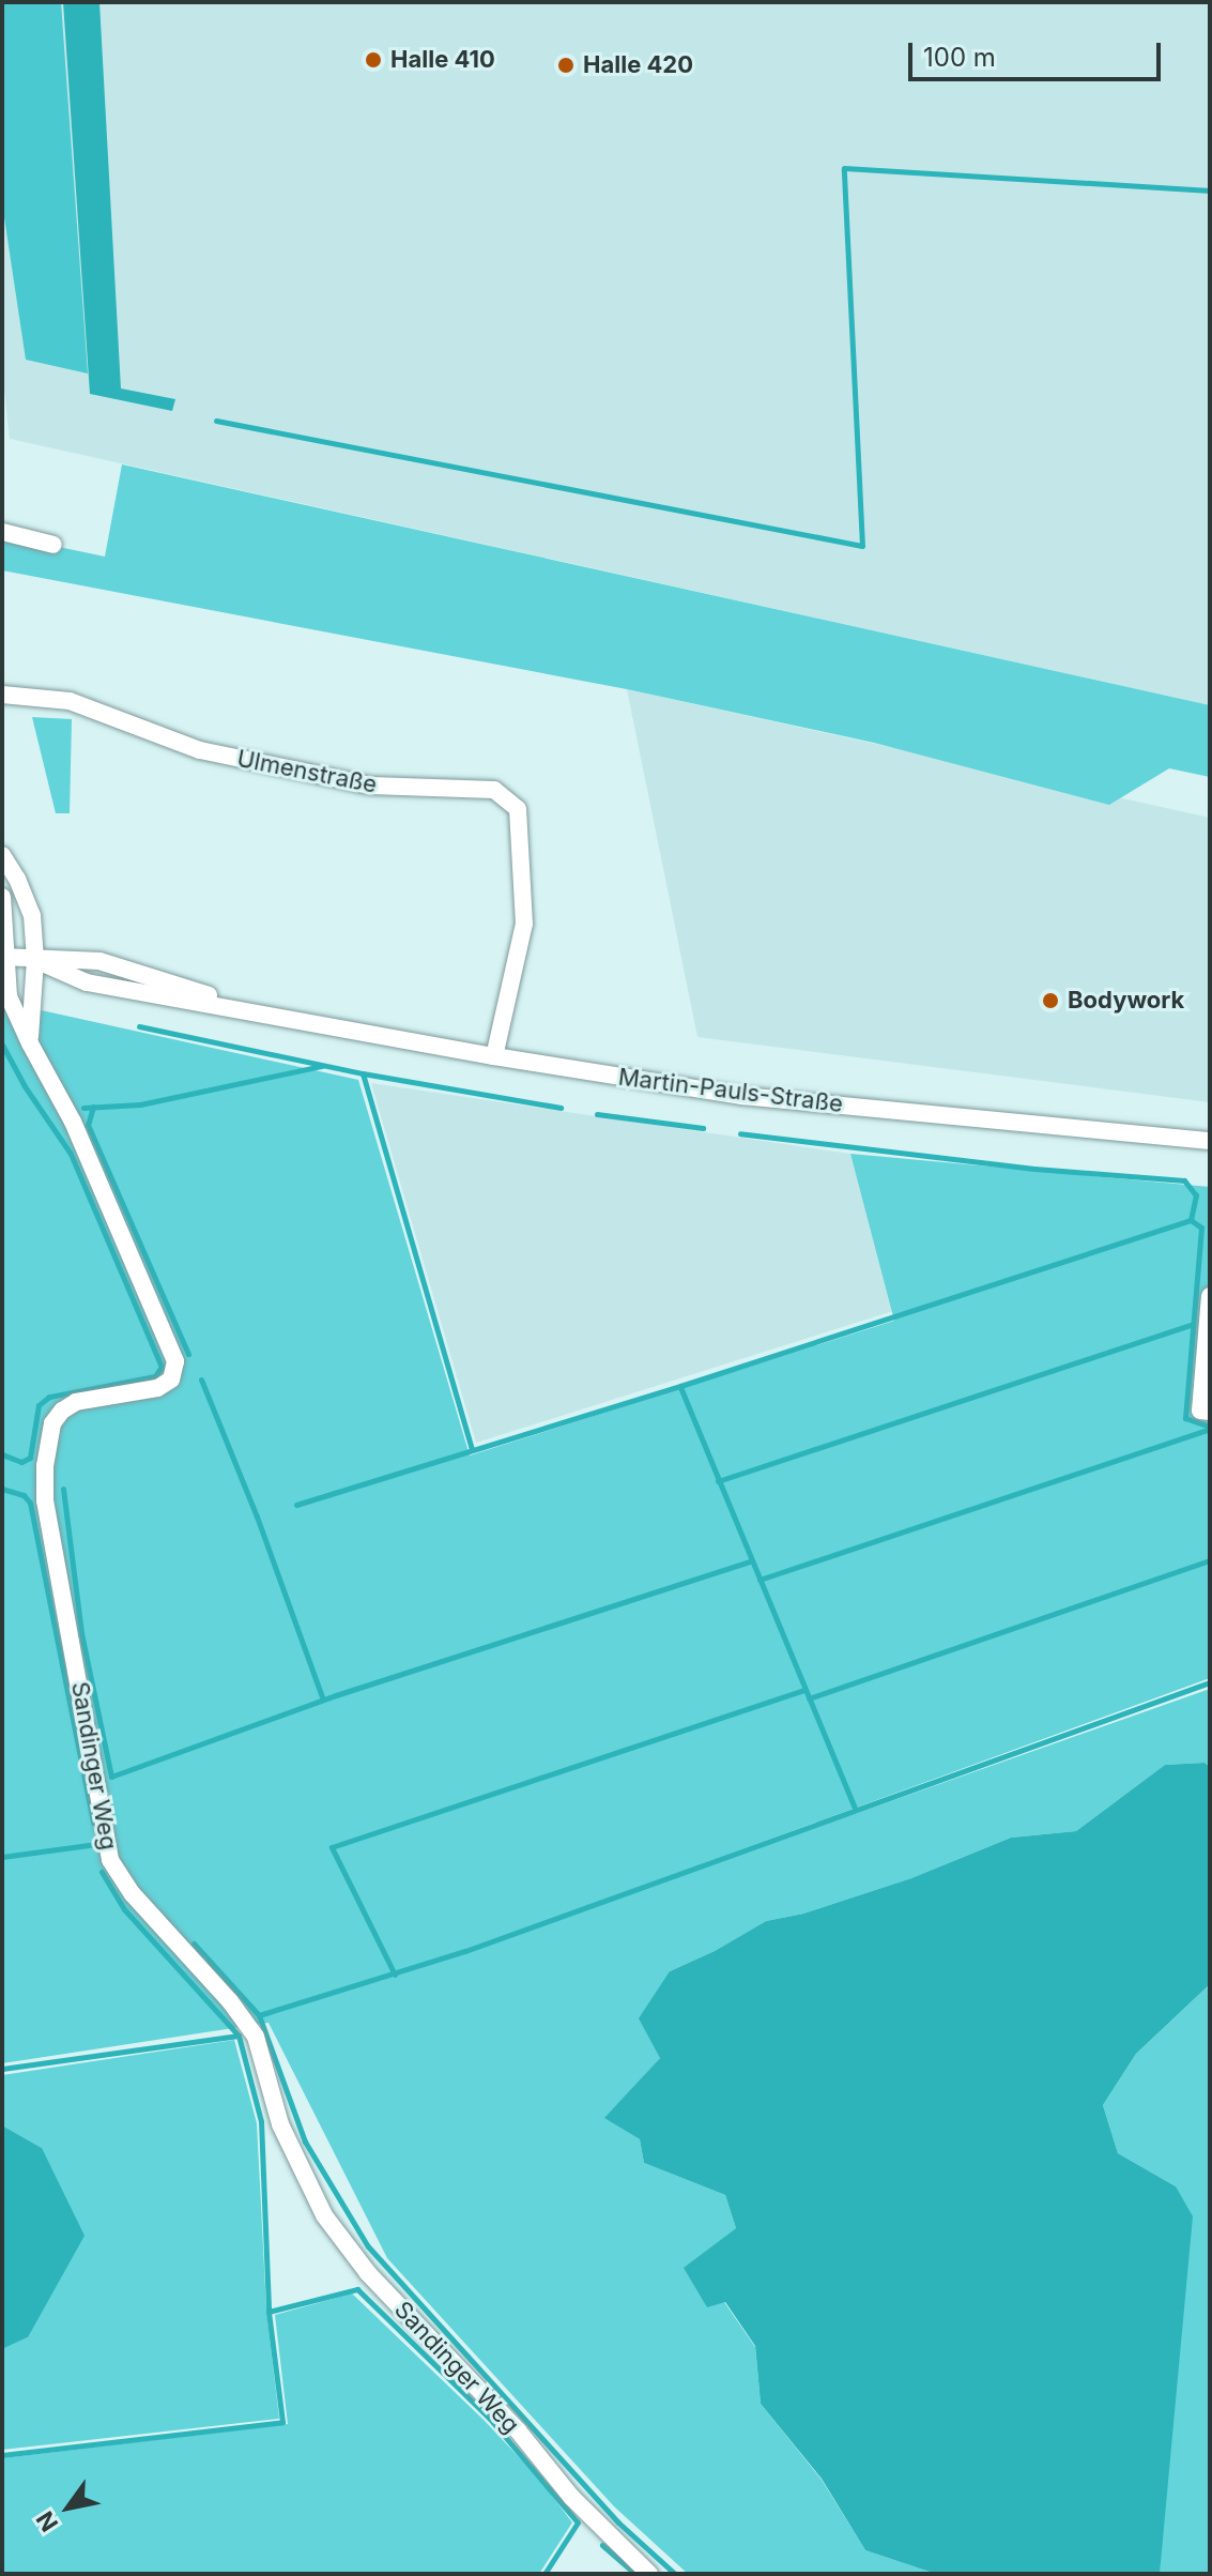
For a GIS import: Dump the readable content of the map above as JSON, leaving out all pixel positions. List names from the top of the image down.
{
  "streets": {
    "street": ["Ulmenstraße", "Martin-Pauls-Straße", "Sandinger Weg"]
  },
  "crossings": [
    ["Ulmenstraße", "Martin-Pauls-Straße"],
    ["Martin-Pauls-Straße", "Sandinger Weg"]
  ],
  "places": ["Halle 410", "Halle 420", "Bodywork"],
  "scale_bar": "100 m",
  "north": "bottom left"
}
